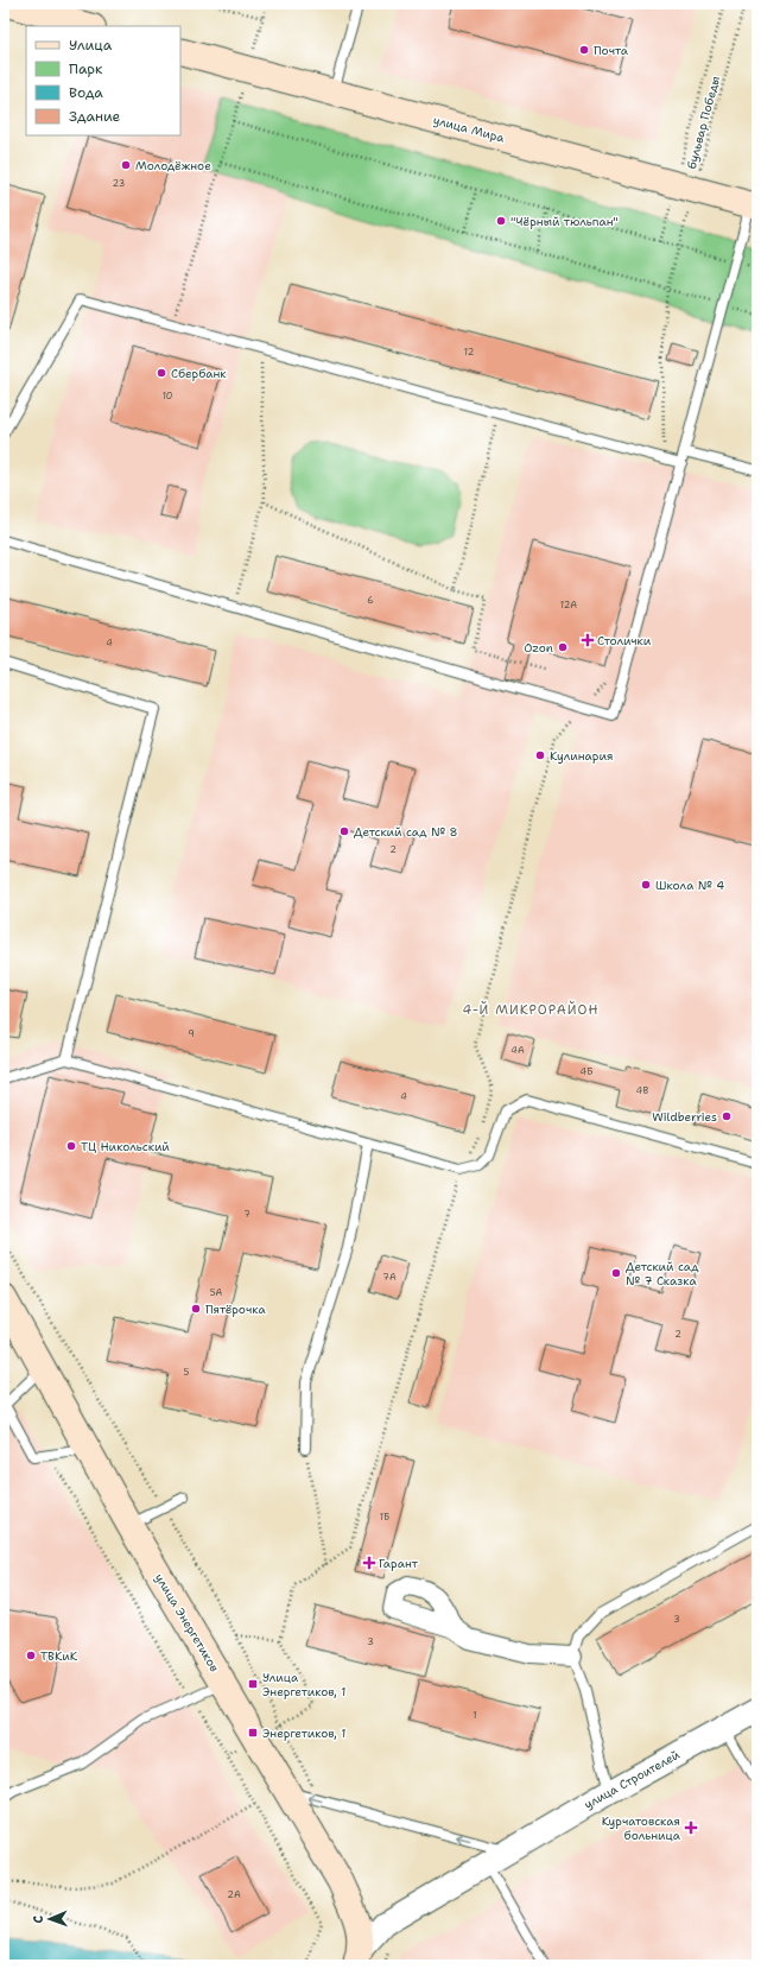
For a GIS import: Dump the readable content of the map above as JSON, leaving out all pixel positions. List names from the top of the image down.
{
  "streets": {
    "main road": ["улица Мира", "улица Энергетиков"],
    "street": ["улица Строителей"],
    "path": ["бульвар Победы"]
  },
  "crossings": [
    ["бульвар Победы", "улица Мира"],
    ["улица Энергетиков", "улица Строителей"]
  ],
  "districts": ["4-Й МИКРОРАЙОН"],
  "places": {
    "other": [
      "Почта",
      "Молодёжное",
      "\"Чёрный тюльпан\"",
      "Сбербанк",
      "Ozon",
      "Кулинария",
      "Детский сад № 8",
      "Школа № 4",
      "Wildberries",
      "ТЦ Никольский",
      "Детский сад № 7 Сказка",
      "Пятёрочка",
      "ТВКиК"
    ],
    "health": ["Столички", "Гарант", "Курчатовская больница"],
    "transit": ["Улица Энергетиков, 1", "Энергетиков, 1"]
  },
  "house_numbers": [
    "23",
    "12",
    "10",
    "6",
    "12А",
    "4",
    "2",
    "9",
    "4А",
    "4Б",
    "4В",
    "4",
    "7",
    "7А",
    "5А",
    "2",
    "5",
    "1Б",
    "3",
    "3",
    "1",
    "2А"
  ],
  "legend": [
    "Улица",
    "Парк",
    "Вода",
    "Здание"
  ],
  "north": "left"
}
